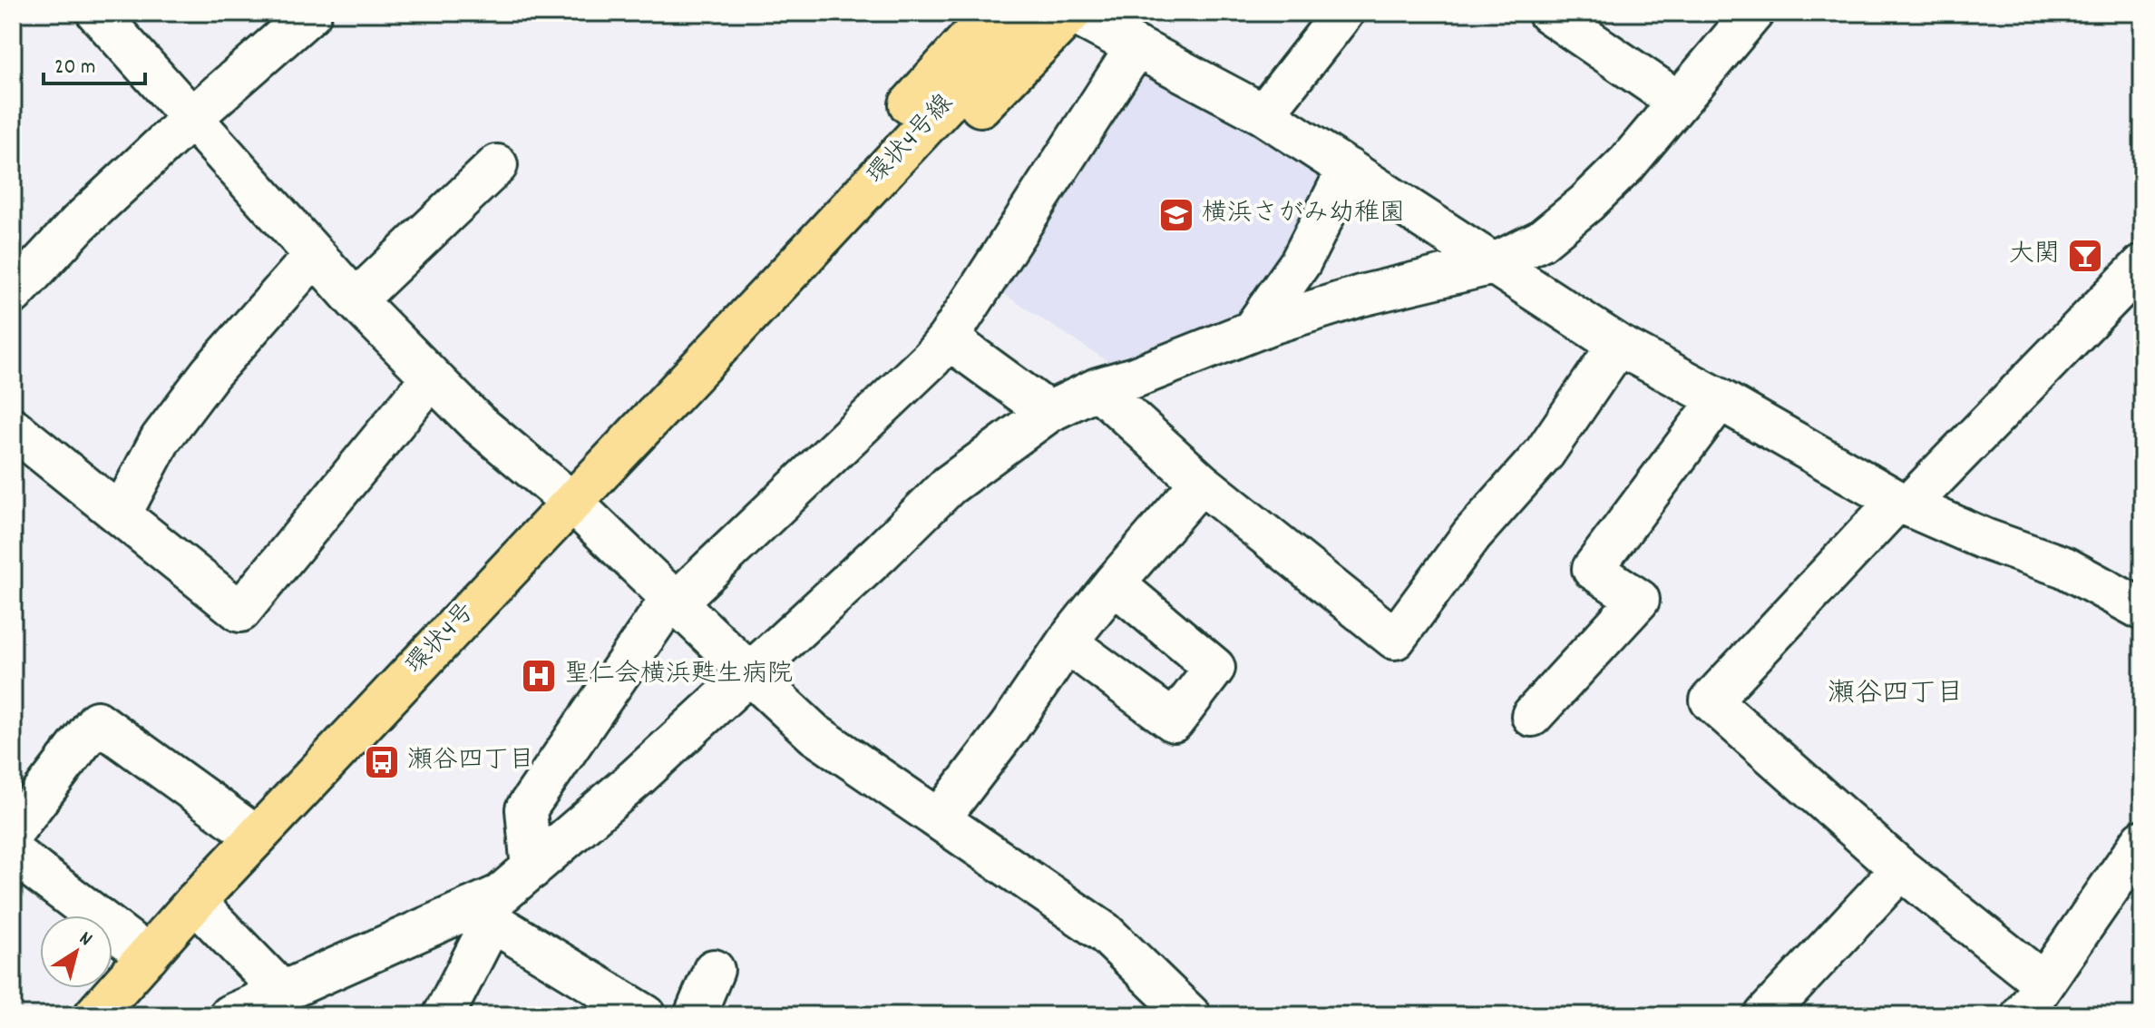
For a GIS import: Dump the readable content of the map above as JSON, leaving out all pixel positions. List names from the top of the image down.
{
  "streets": {
    "main road": ["環状4号線", "環状4号"]
  },
  "crossings": [
    ["環状4号線", "環状4号"]
  ],
  "districts": ["瀬谷四丁目"],
  "places": {
    "school or university": ["横浜さがみ幼稚園"],
    "bar": ["大関"],
    "hospital": ["聖仁会横浜甦生病院"],
    "bus stop": ["瀬谷四丁目"]
  },
  "scale_bar": "20 m",
  "north": "top right"
}
